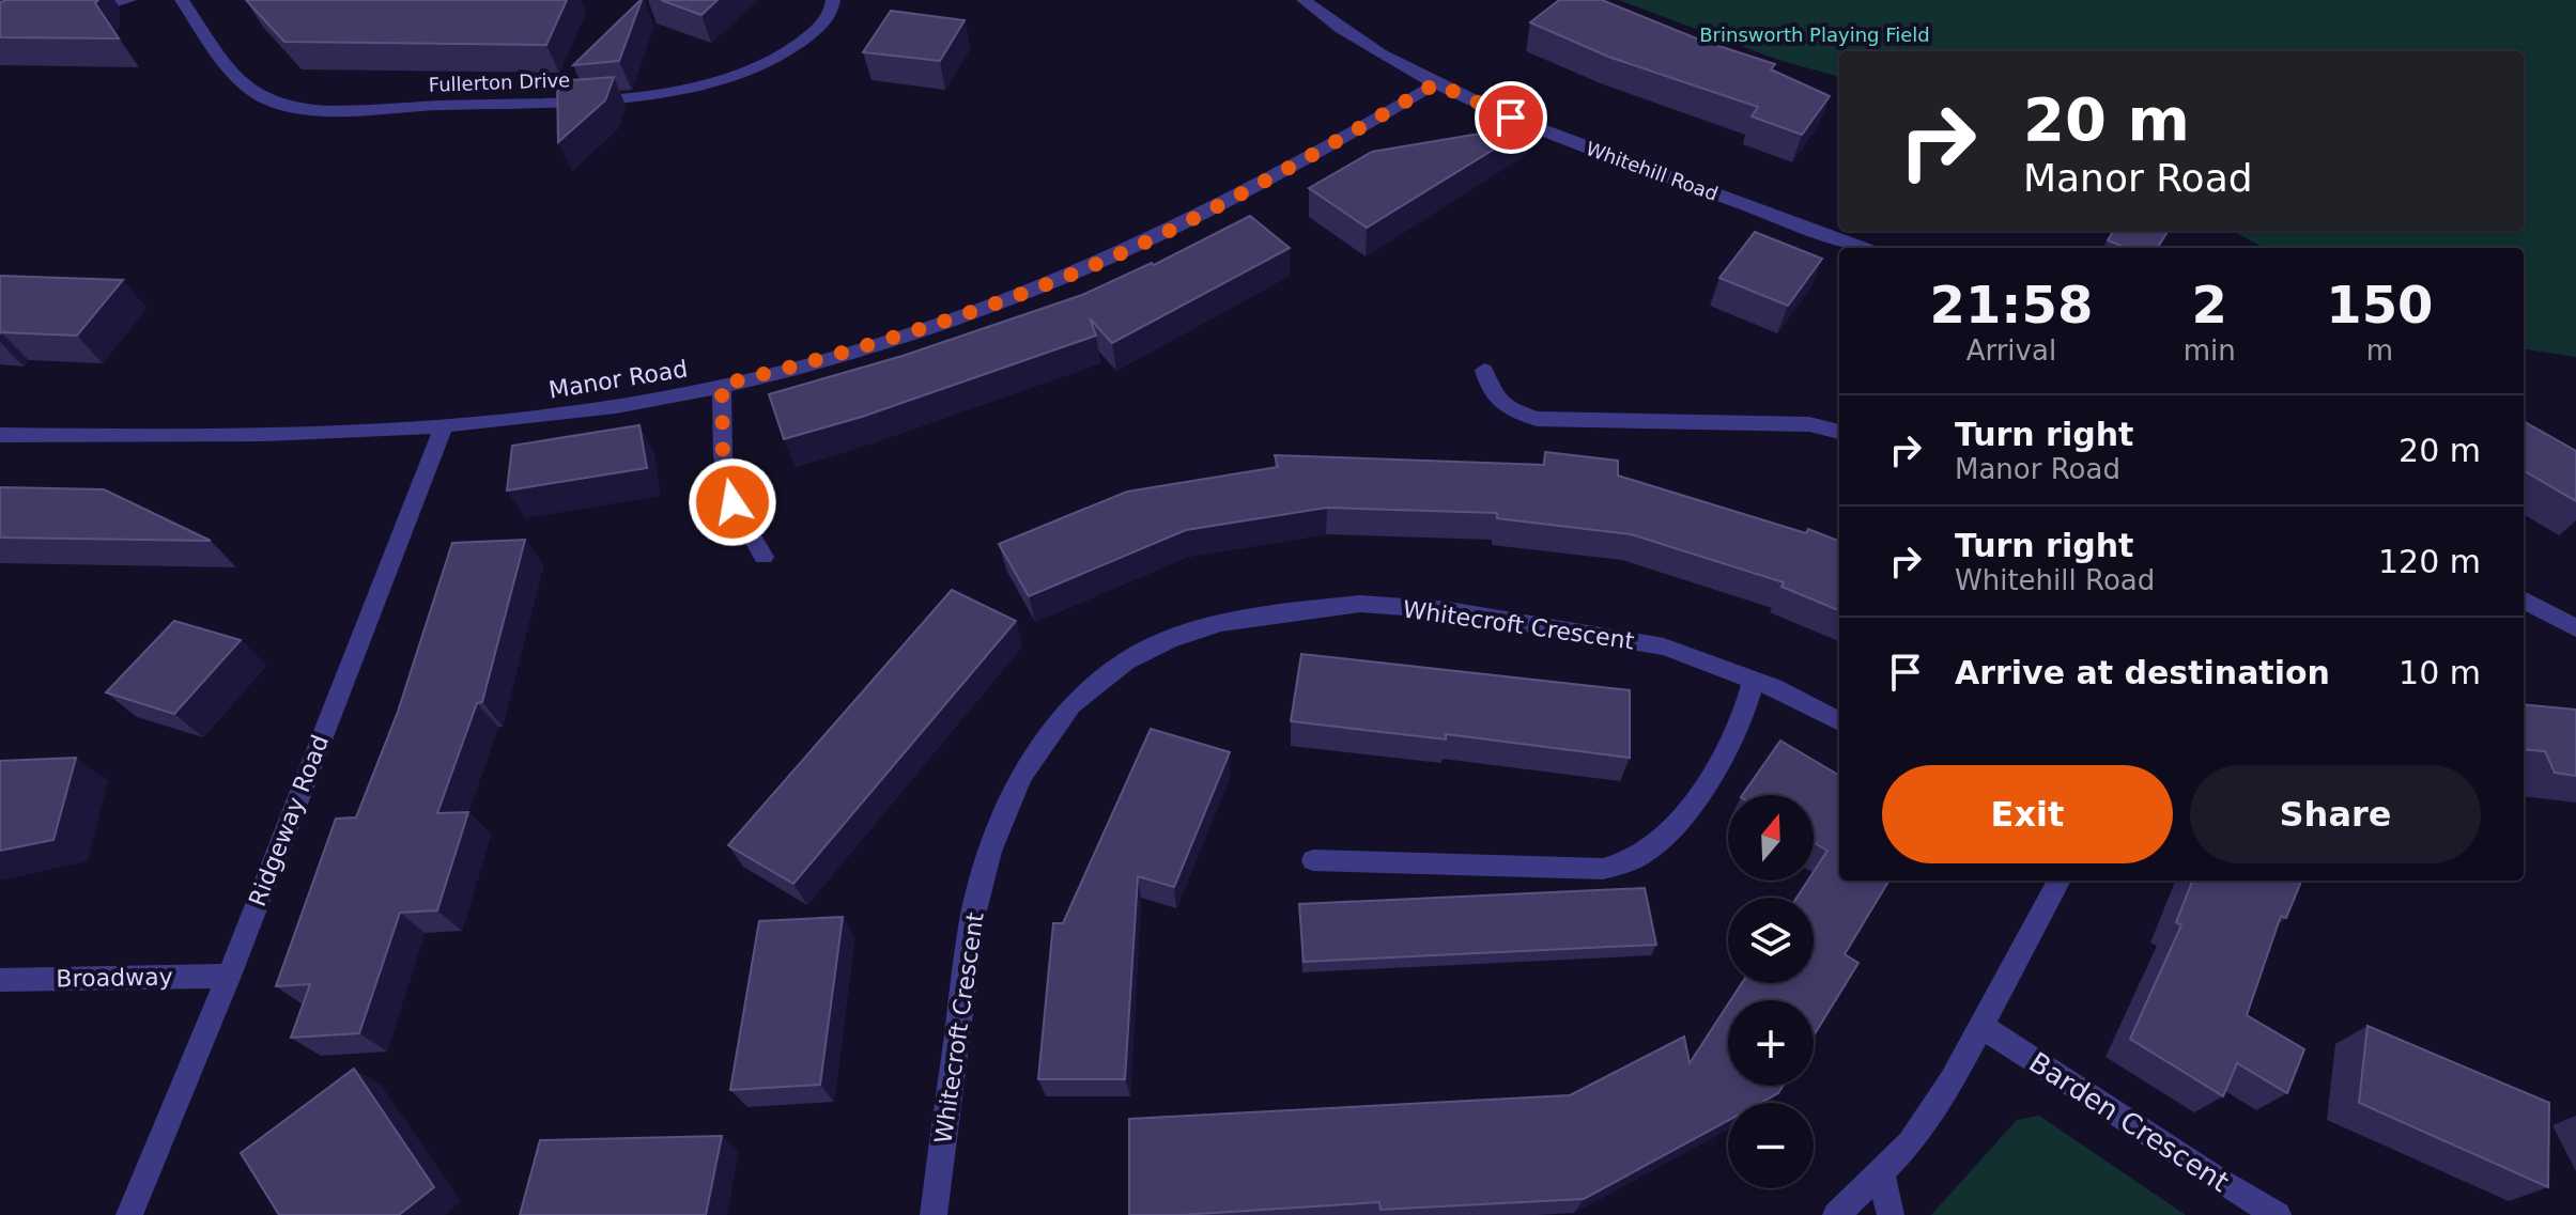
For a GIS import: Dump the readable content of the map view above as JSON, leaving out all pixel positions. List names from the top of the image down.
{
  "streets": {
    "street": [
      "Fullerton Drive",
      "Whitehill Road",
      "Manor Road",
      "Whitecroft Crescent",
      "Ridgeway Road",
      "Broadway",
      "Barden Crescent"
    ]
  },
  "crossings": [
    ["Whitehill Road", "Manor Road"],
    ["Manor Road", "Ridgeway Road"],
    ["Ridgeway Road", "Broadway"]
  ],
  "parks": ["Brinsworth Playing Field"],
  "north": "top",
  "page": {
    "turn": ["20 m", "Manor Road"],
    "eta": [
      "21:58",
      "Arrival",
      "2",
      "min",
      "150",
      "m"
    ],
    "list": [
      {
        "name": "Turn right",
        "note": "Manor Road",
        "value": "20 m"
      },
      {
        "name": "Turn right",
        "note": "Whitehill Road",
        "value": "120 m"
      },
      {
        "name": "Arrive at destination",
        "value": "10 m"
      }
    ],
    "buttons": ["Exit", "Share"],
    "map_buttons": ["+", "−"]
  }
}
